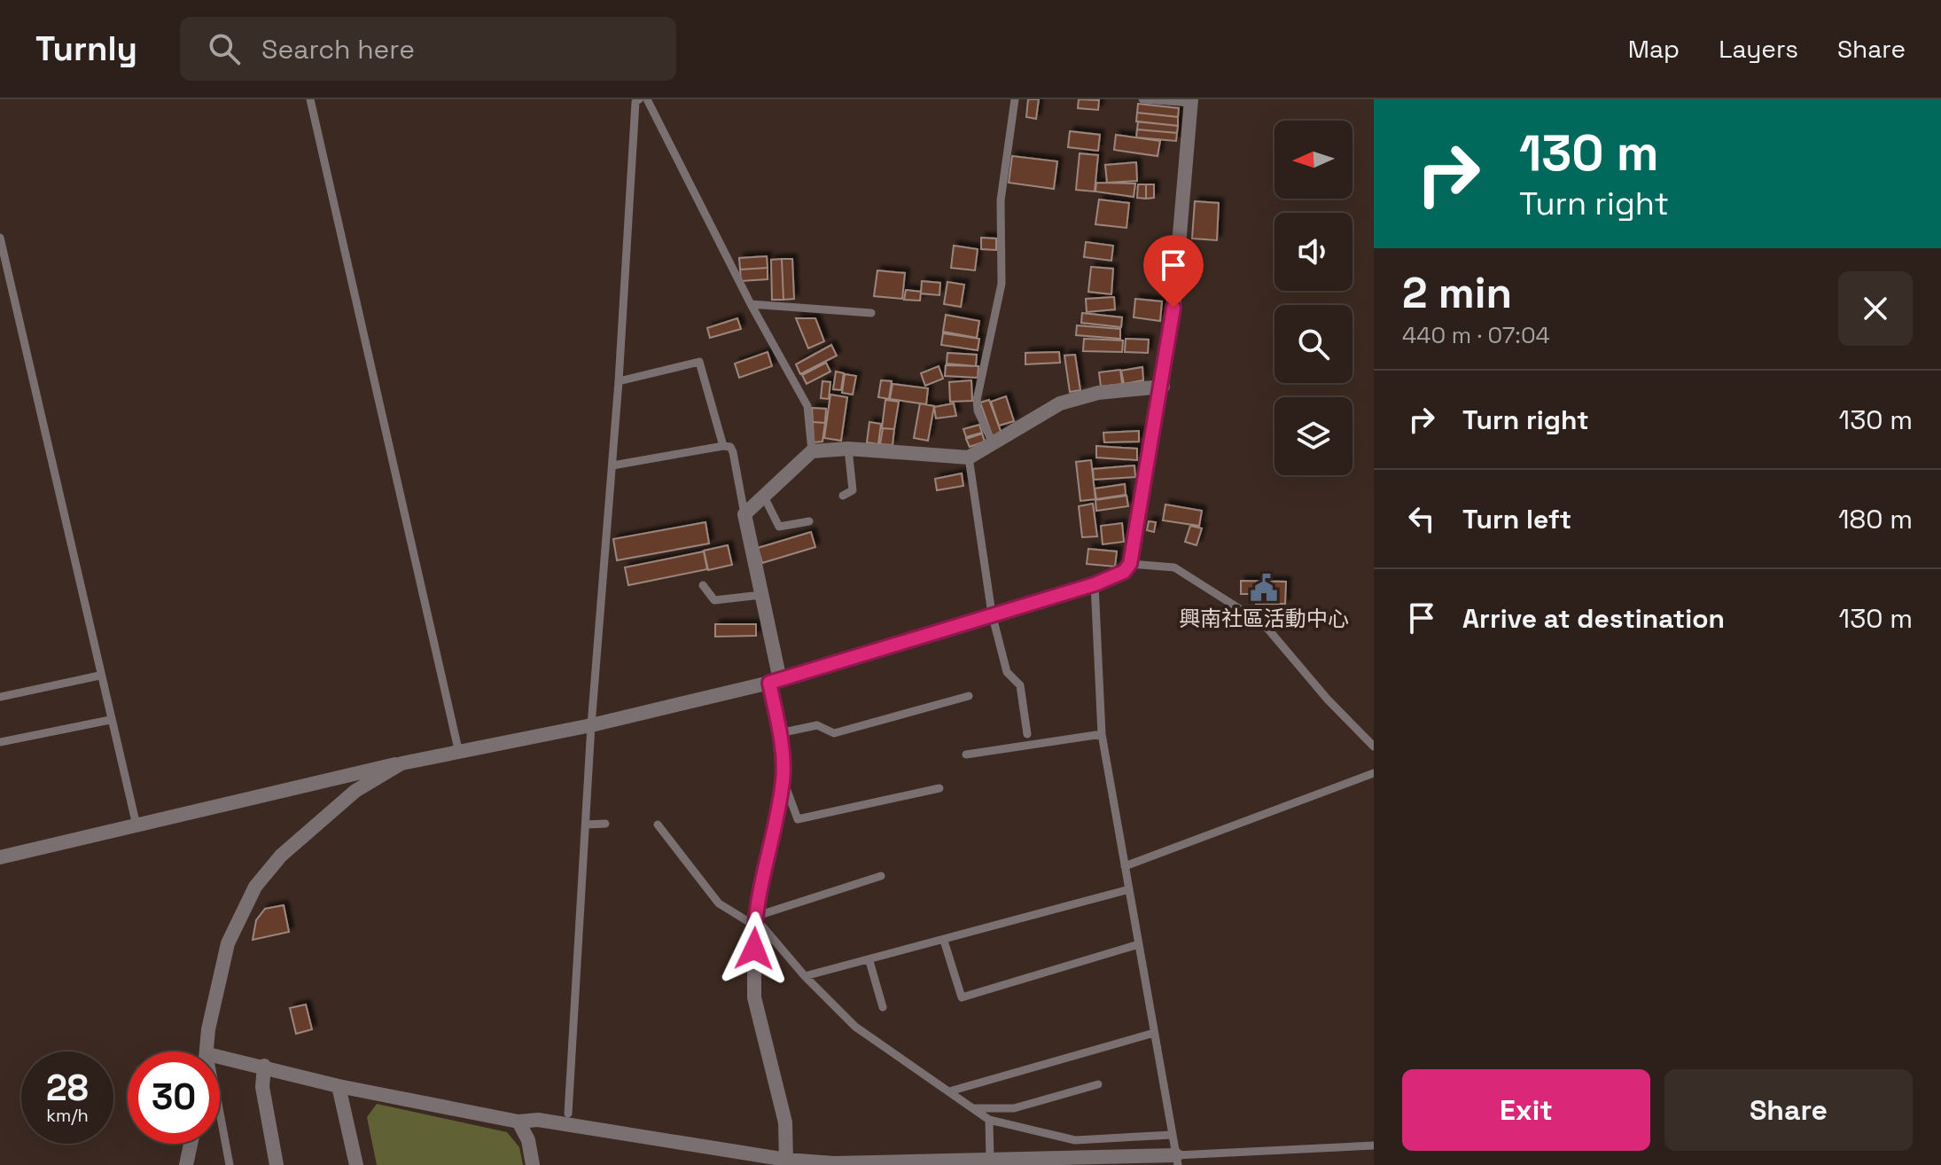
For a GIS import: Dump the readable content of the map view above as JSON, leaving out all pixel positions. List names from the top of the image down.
{
  "places": {
    "public building": ["興南社區活動中心"]
  },
  "north": "left",
  "page": {
    "header": "Turnly",
    "search": "Search here",
    "nav": ["Map", "Layers", "Share"],
    "turn": ["130 m", "Turn right"],
    "heading": ["2 min", "440 m · 07:04"],
    "list": [
      {
        "name": "Turn right",
        "value": "130 m"
      },
      {
        "name": "Turn left",
        "value": "180 m"
      },
      {
        "name": "Arrive at destination",
        "value": "130 m"
      }
    ],
    "speed": "28 km/h",
    "limit": "30",
    "buttons": ["Exit", "Share"]
  }
}
